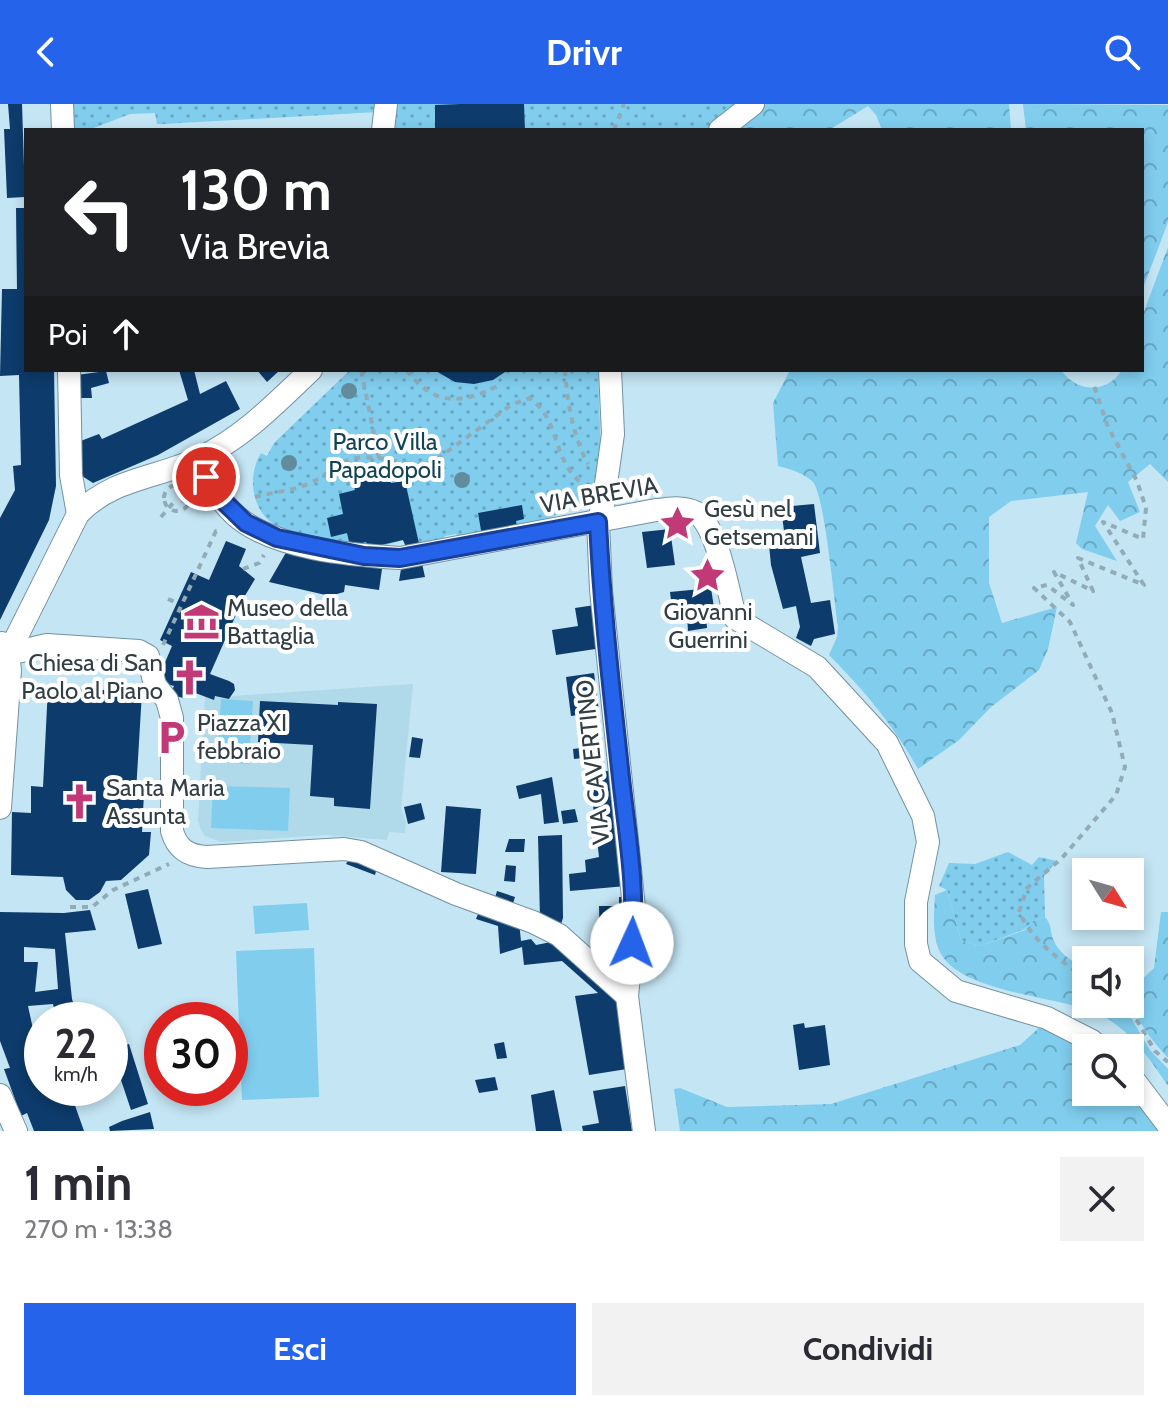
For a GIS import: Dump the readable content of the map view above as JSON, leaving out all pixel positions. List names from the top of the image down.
{
  "streets": {
    "street": ["VIA BREVIA", "VIA CAVERTINO"]
  },
  "crossings": [
    ["VIA BREVIA", "VIA CAVERTINO"]
  ],
  "parks": ["Parco Villa Papadopoli"],
  "places": {
    "place": ["Gesù nel Getsemani", "Giovanni Guerrini"],
    "museum": ["Museo della Battaglia"],
    "church": ["Chiesa di San Paolo al Piano", "Santa Maria Assunta"],
    "parking": ["Piazza XI febbraio"]
  },
  "north": "bottom right",
  "page": {
    "header": "Drivr",
    "turn": ["130 m", "Via Brevia"],
    "then": "Poi",
    "speed": "22 km/h",
    "limit": "30",
    "heading": ["1 min", "270 m · 13:38"],
    "buttons": ["Esci", "Condividi"]
  }
}
